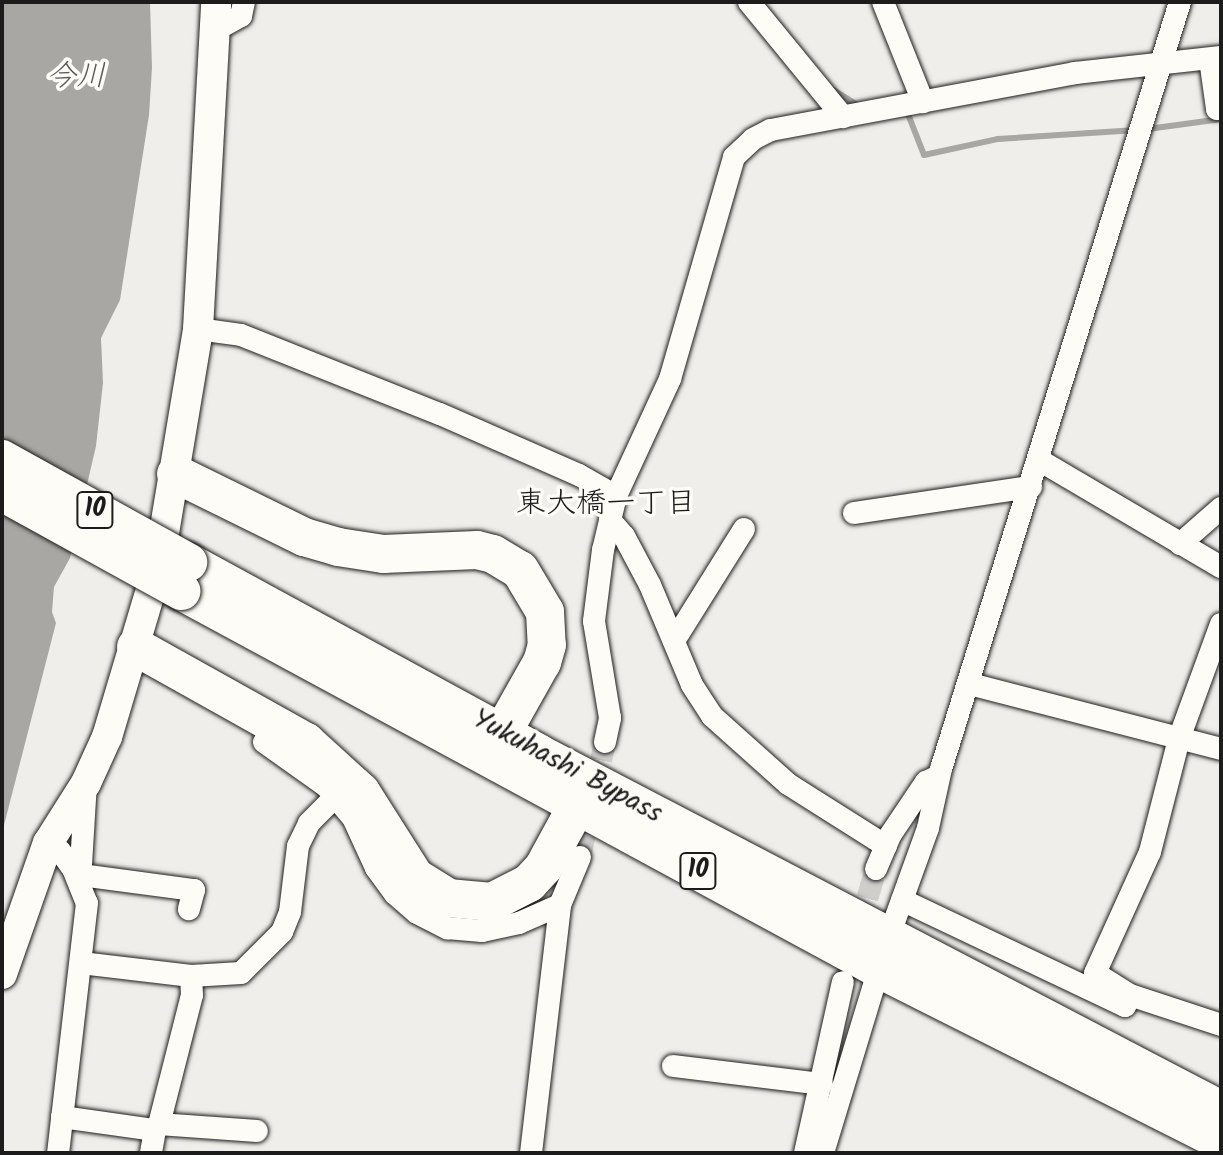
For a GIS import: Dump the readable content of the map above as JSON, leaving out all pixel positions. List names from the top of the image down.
{
  "streets": {
    "highway": ["10", "Yukuhashi Bypass"]
  },
  "districts": ["東大橋一丁目"],
  "water": ["今川"]
}
